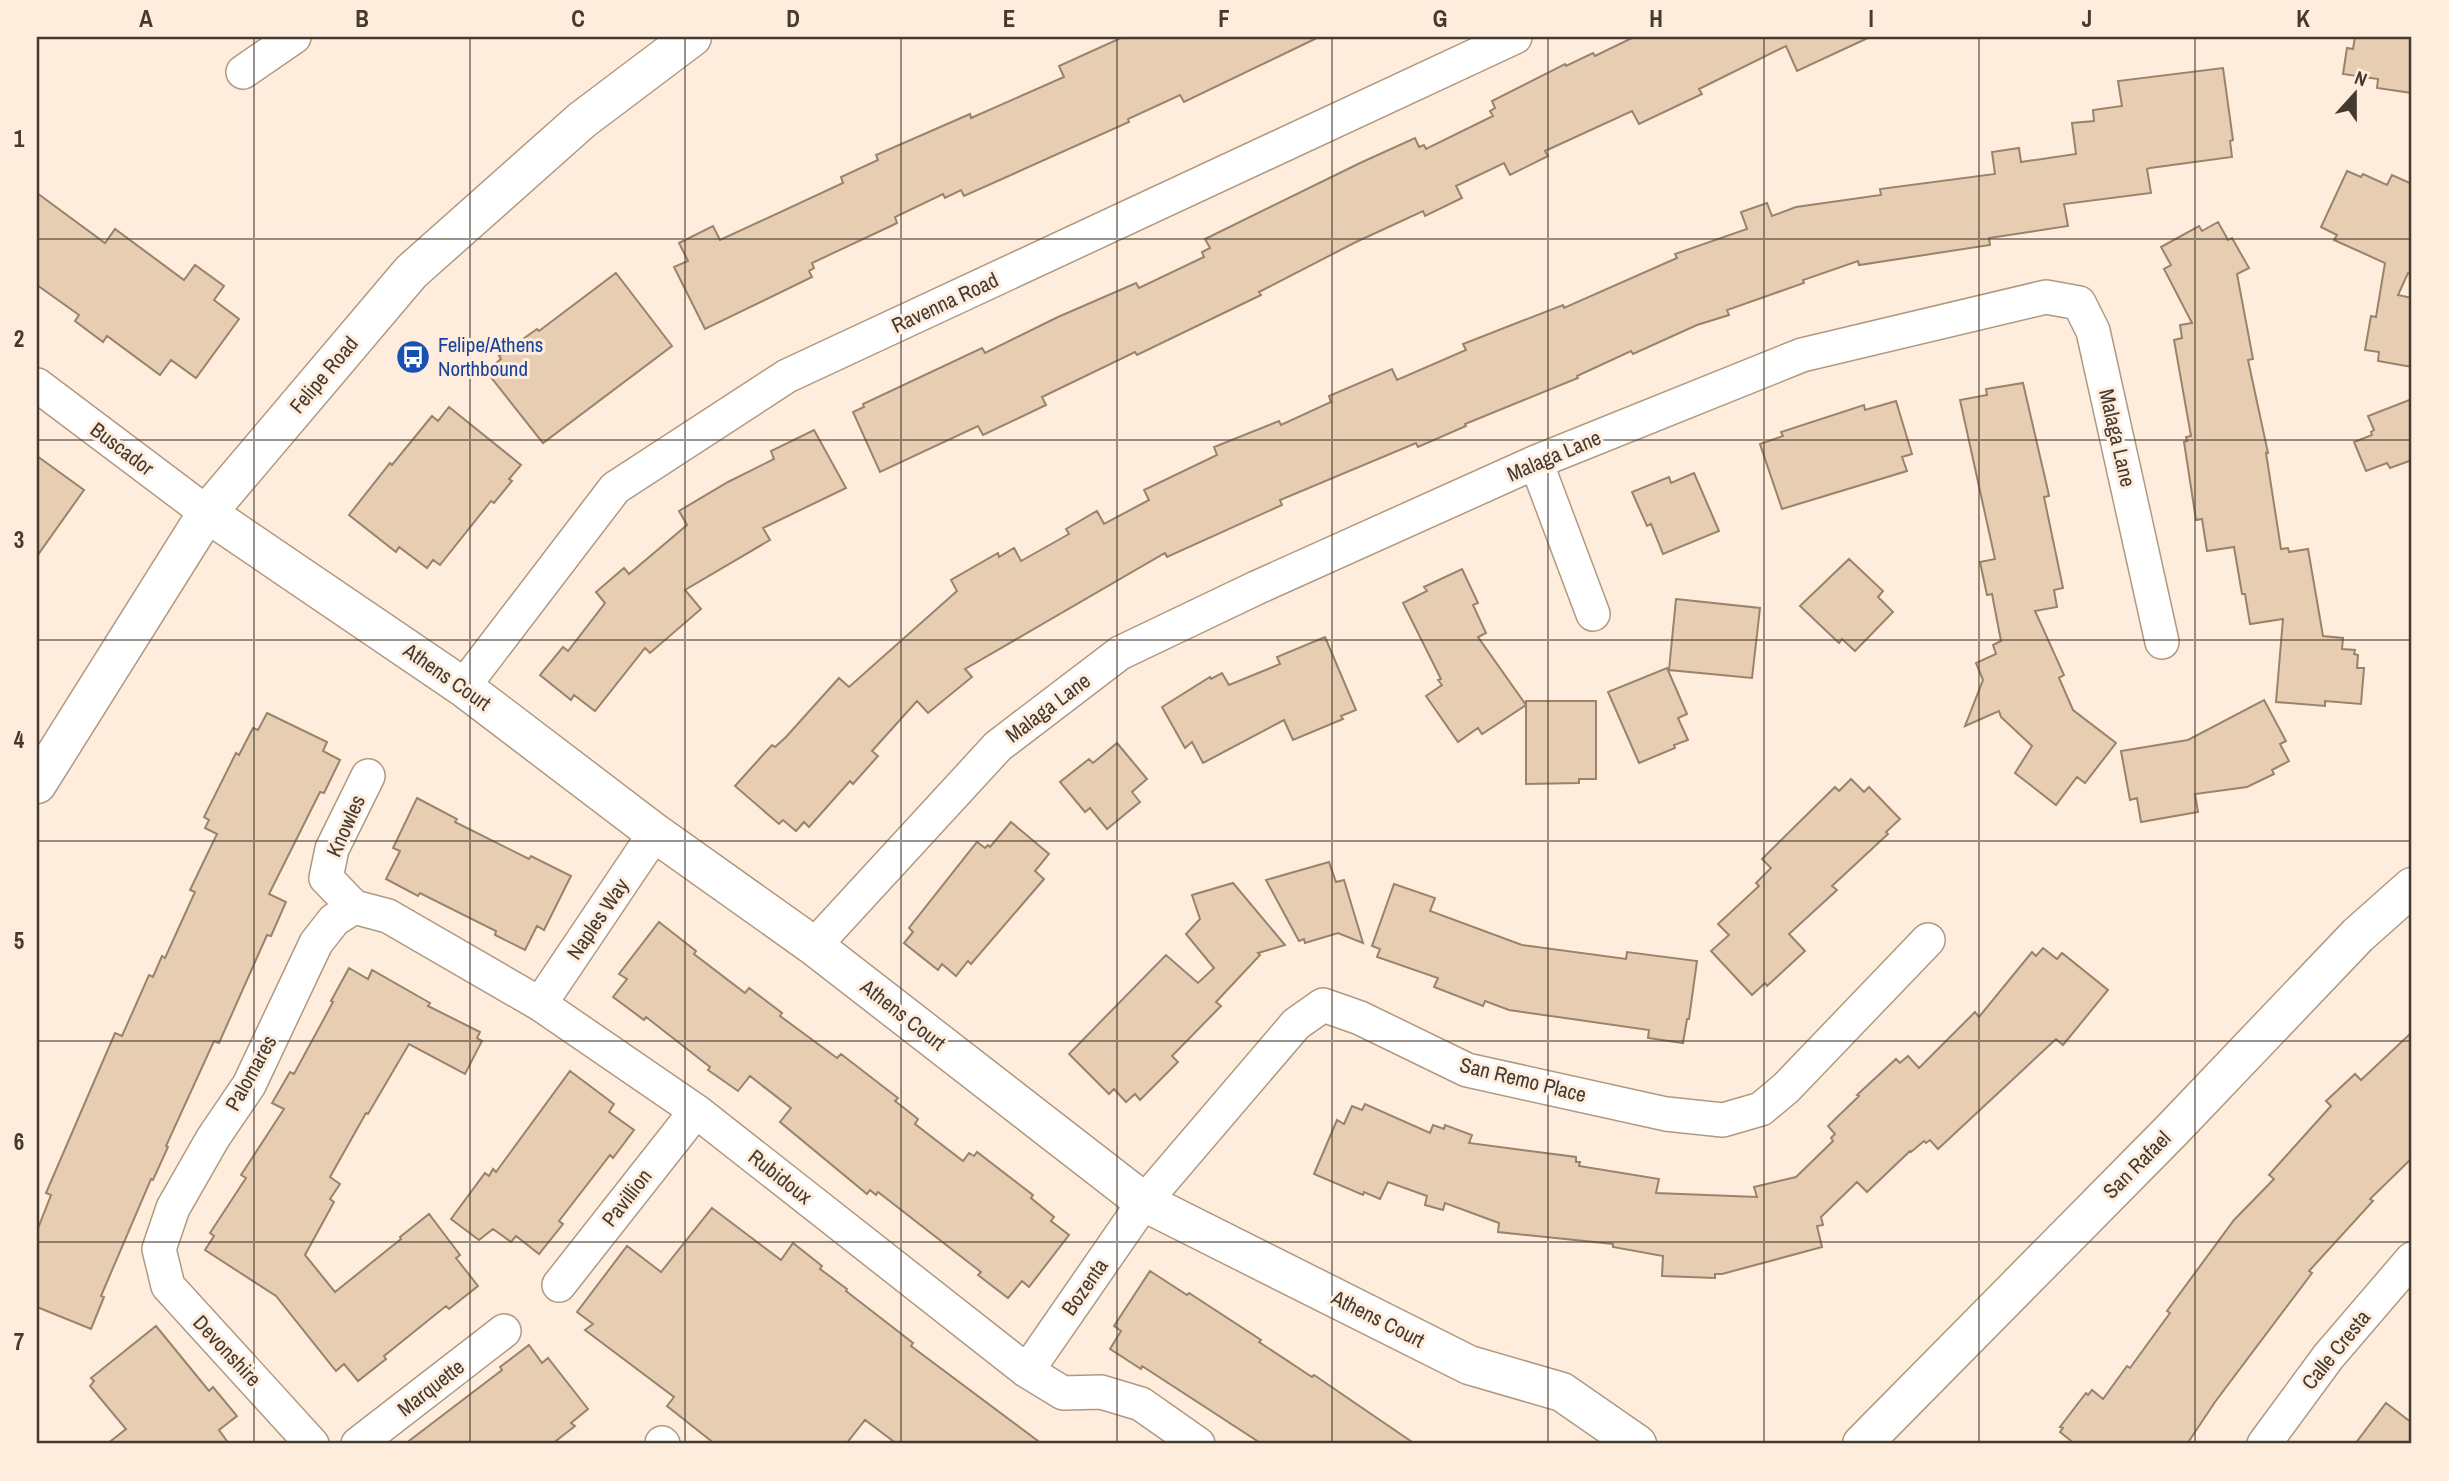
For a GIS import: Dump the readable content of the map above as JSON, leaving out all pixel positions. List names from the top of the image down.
{
  "streets": {
    "street": [
      "Ravenna Road",
      "Felipe Road",
      "Malaga Lane",
      "Buscador",
      "Athens Court",
      "Knowles",
      "Naples Way",
      "Palomares",
      "San Remo Place",
      "San Rafael",
      "Rubidoux",
      "Pavillion",
      "Bozenta",
      "Calle Cresta",
      "Devonshire",
      "Marquette"
    ]
  },
  "crossings": [
    ["Ravenna Road", "Athens Court"],
    ["Felipe Road", "Buscador"],
    ["Felipe Road", "Athens Court"],
    ["Malaga Lane", "Athens Court"],
    ["Buscador", "Athens Court"],
    ["Athens Court", "Naples Way"],
    ["Athens Court", "San Remo Place"],
    ["Athens Court", "Bozenta"],
    ["Knowles", "Palomares"],
    ["Knowles", "Rubidoux"],
    ["Naples Way", "Rubidoux"],
    ["Palomares", "Rubidoux"],
    ["Palomares", "Devonshire"],
    ["San Remo Place", "Bozenta"],
    ["Rubidoux", "Pavillion"],
    ["Rubidoux", "Bozenta"]
  ],
  "places": {
    "bus stop": ["Felipe/Athens Northbound"]
  },
  "north": "top",
  "grid": {
    "columns": [
      "A",
      "B",
      "C",
      "D",
      "E",
      "F",
      "G",
      "H",
      "I",
      "J",
      "K"
    ],
    "rows": [
      "1",
      "2",
      "3",
      "4",
      "5",
      "6",
      "7"
    ]
  }
}
